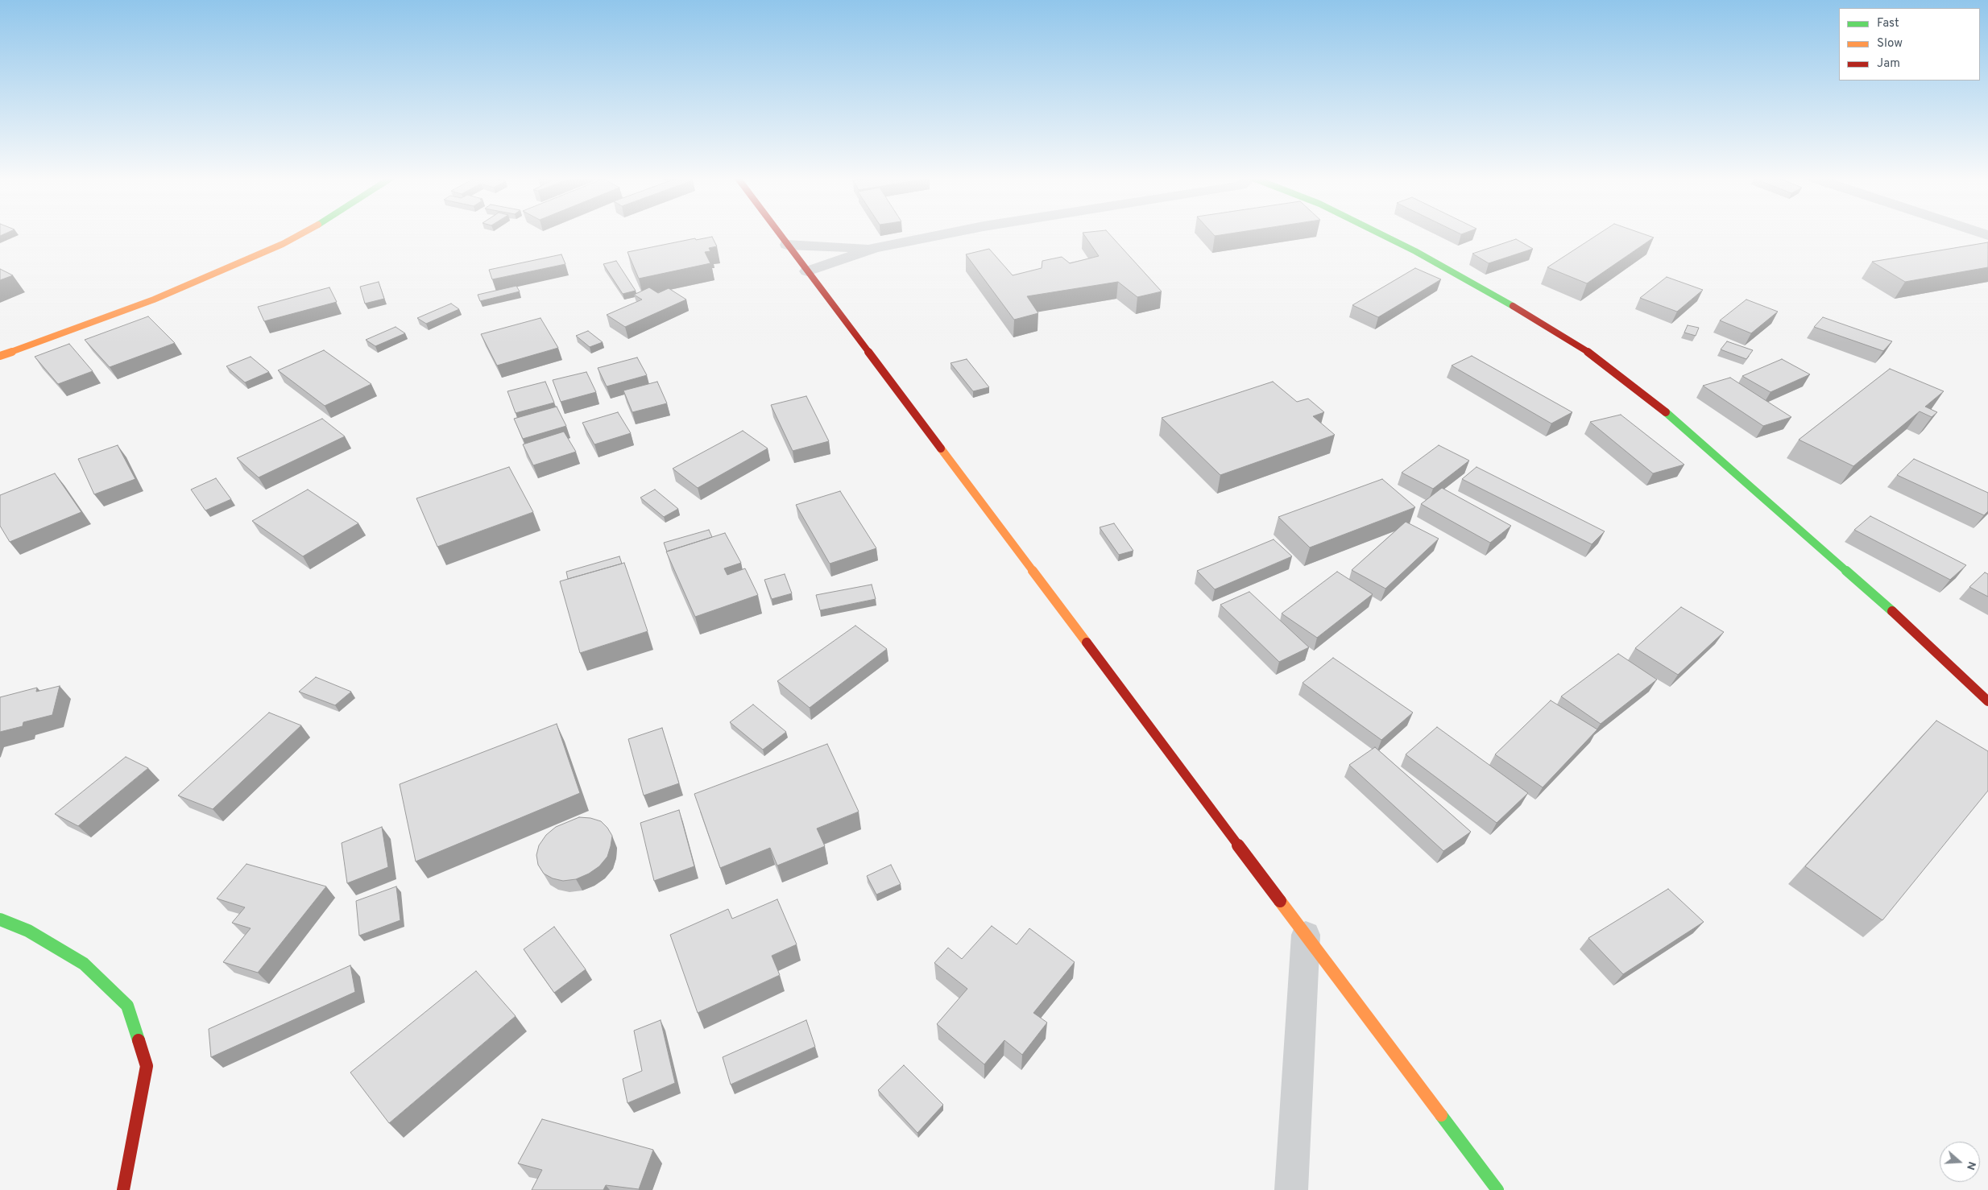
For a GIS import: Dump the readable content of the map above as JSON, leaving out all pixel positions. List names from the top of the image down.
{
  "legend": ["Fast", "Slow", "Jam"],
  "north": "right"
}
